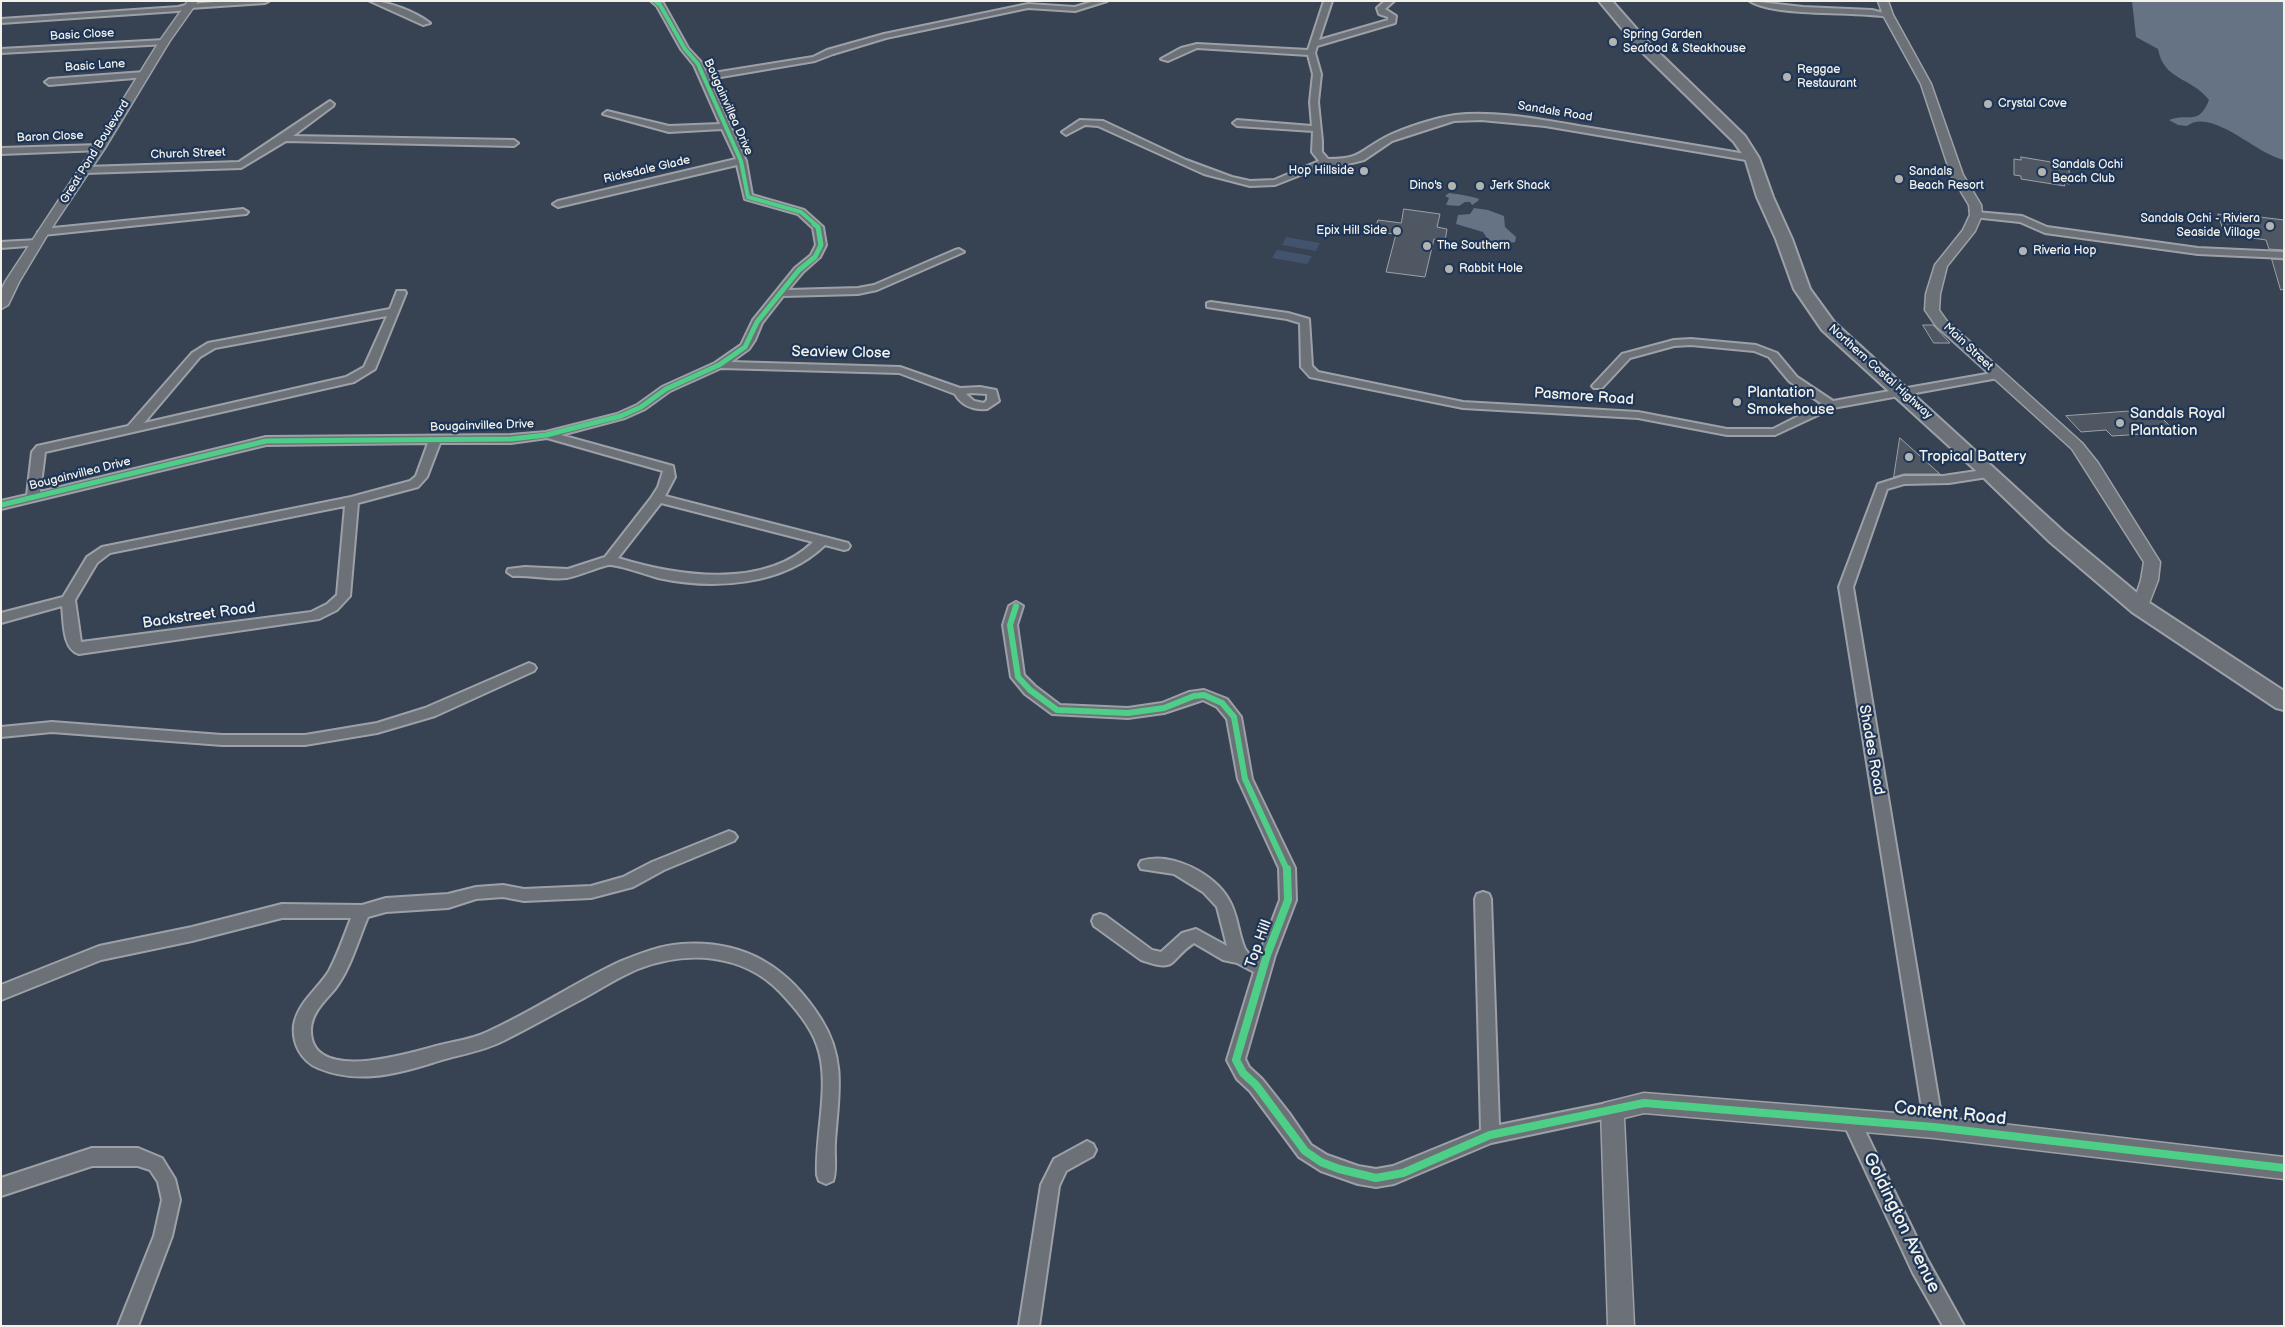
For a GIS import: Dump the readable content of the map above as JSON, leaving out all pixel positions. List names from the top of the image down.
{
  "streets": {
    "main road": ["Northern Costal Highway"],
    "street": [
      "Basic Close",
      "Basic Lane",
      "Bougainvillea Drive",
      "Sandals Road",
      "Baron Close",
      "Great Pond Boulevard",
      "Church Street",
      "Ricksdale Glade",
      "Main Street",
      "Seaview Close",
      "Pasmore Road",
      "Backstreet Road",
      "Shades Road",
      "Top Hill",
      "Content Road",
      "Goldington Avenue"
    ]
  },
  "crossings": [
    ["Basic Close", "Great Pond Boulevard"],
    ["Basic Lane", "Great Pond Boulevard"],
    ["Bougainvillea Drive", "Ricksdale Glade"],
    ["Bougainvillea Drive", "Seaview Close"],
    ["Sandals Road", "Northern Costal Highway"],
    ["Baron Close", "Great Pond Boulevard"],
    ["Great Pond Boulevard", "Church Street"],
    ["Main Street", "Northern Costal Highway"],
    ["Main Street", "Pasmore Road"],
    ["Northern Costal Highway", "Pasmore Road"],
    ["Northern Costal Highway", "Shades Road"],
    ["Shades Road", "Content Road"],
    ["Top Hill", "Content Road"],
    ["Content Road", "Goldington Avenue"]
  ],
  "places": [
    "Spring Garden Seafood & Steakhouse",
    "Reggae Restaurant",
    "Crystal Cove",
    "Hop Hillside",
    "Sandals Ochi Beach Club",
    "Sandals Beach Resort",
    "Dino's",
    "Jerk Shack",
    "Sandals Ochi - Riviera Seaside Village",
    "Epix Hill Side",
    "The Southern",
    "Riveria Hop",
    "Rabbit Hole",
    "Plantation Smokehouse",
    "Sandals Royal Plantation",
    "Tropical Battery"
  ]
}
